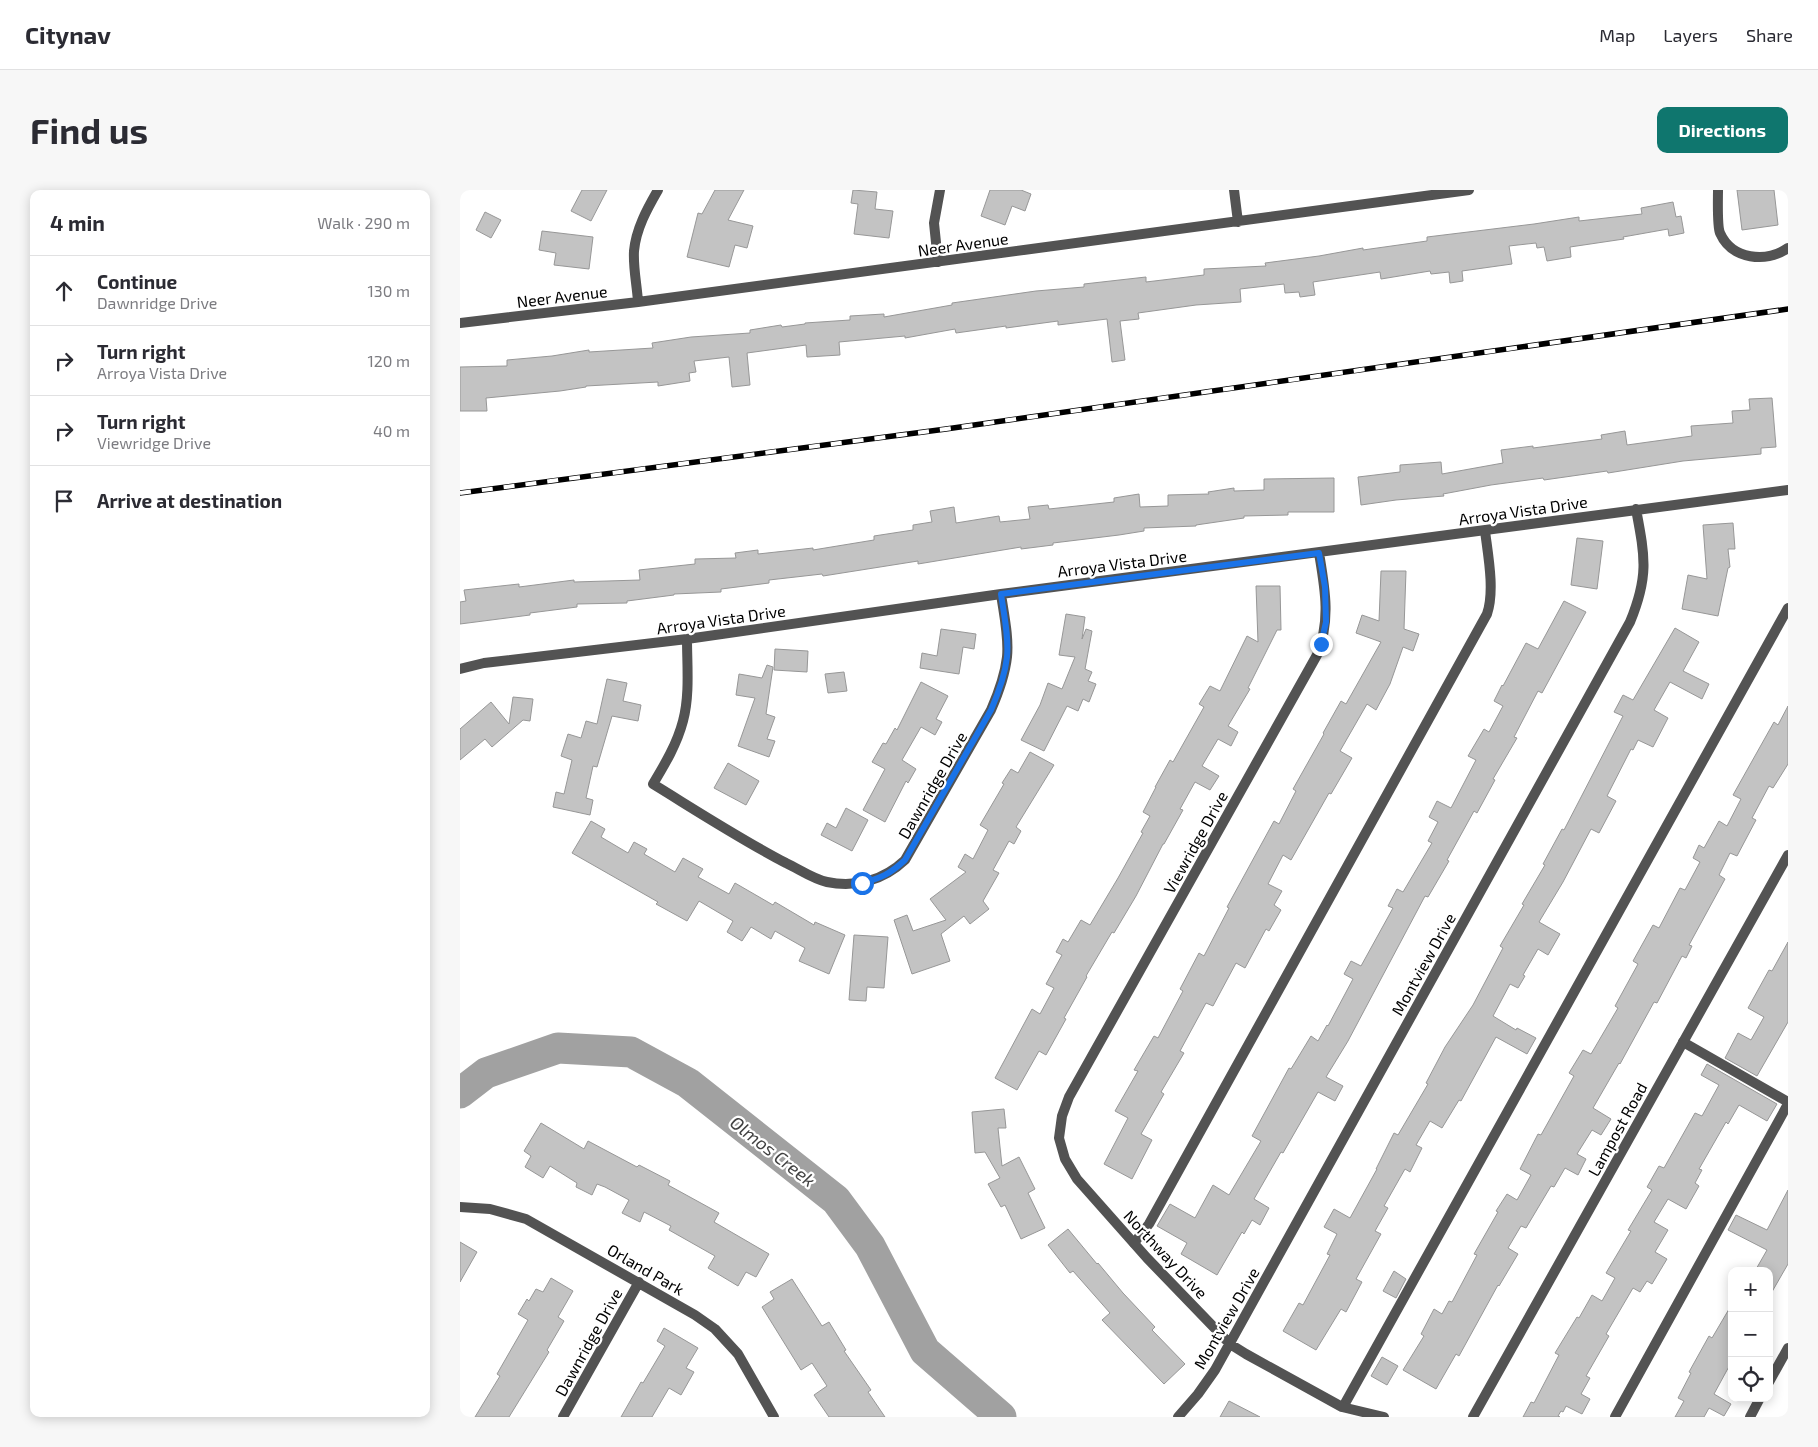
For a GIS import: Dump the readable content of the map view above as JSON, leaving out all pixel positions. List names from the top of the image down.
{
  "streets": {
    "street": [
      "Neer Avenue",
      "Arroya Vista Drive",
      "Dawnridge Drive",
      "Viewridge Drive",
      "Montview Drive",
      "Lampost Road",
      "Northway Drive",
      "Orland Park"
    ]
  },
  "crossings": [
    ["Arroya Vista Drive", "Dawnridge Drive"],
    ["Arroya Vista Drive", "Viewridge Drive"],
    ["Arroya Vista Drive", "Montview Drive"],
    ["Dawnridge Drive", "Orland Park"],
    ["Viewridge Drive", "Northway Drive"],
    ["Montview Drive", "Northway Drive"]
  ],
  "water": ["Olmos Creek"],
  "page": {
    "header": "Citynav",
    "nav": ["Map", "Layers", "Share"],
    "buttons": "Directions",
    "title": "Find us",
    "heading": ["4 min", "Walk · 290 m"],
    "list": [
      ["Continue", "Dawnridge Drive", "130 m"],
      ["Turn right", "Arroya Vista Drive", "120 m"],
      ["Turn right", "Viewridge Drive", "40 m"],
      "Arrive at destination"
    ],
    "map_buttons": ["+", "−"]
  }
}
